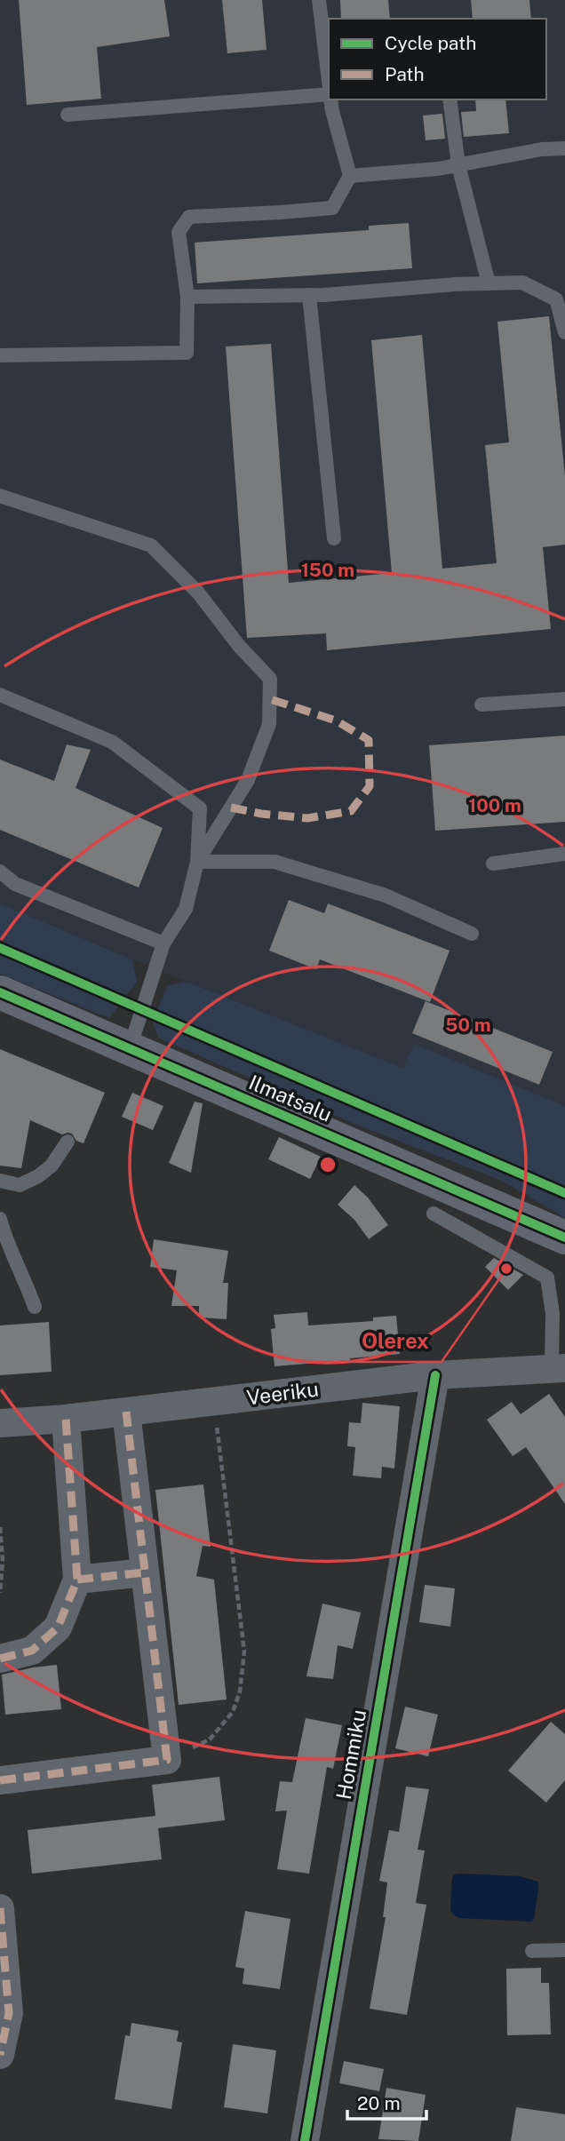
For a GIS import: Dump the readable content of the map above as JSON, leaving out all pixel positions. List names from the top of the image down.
{
  "streets": {
    "street": ["Ilmatsalu", "Veeriku", "Hommiku"]
  },
  "crossings": [
    ["Veeriku", "Hommiku"]
  ],
  "places": ["Olerex"],
  "legend": ["Cycle path", "Path"],
  "scale_bar": "20 m",
  "rings": ["150 m", "100 m", "50 m"]
}
